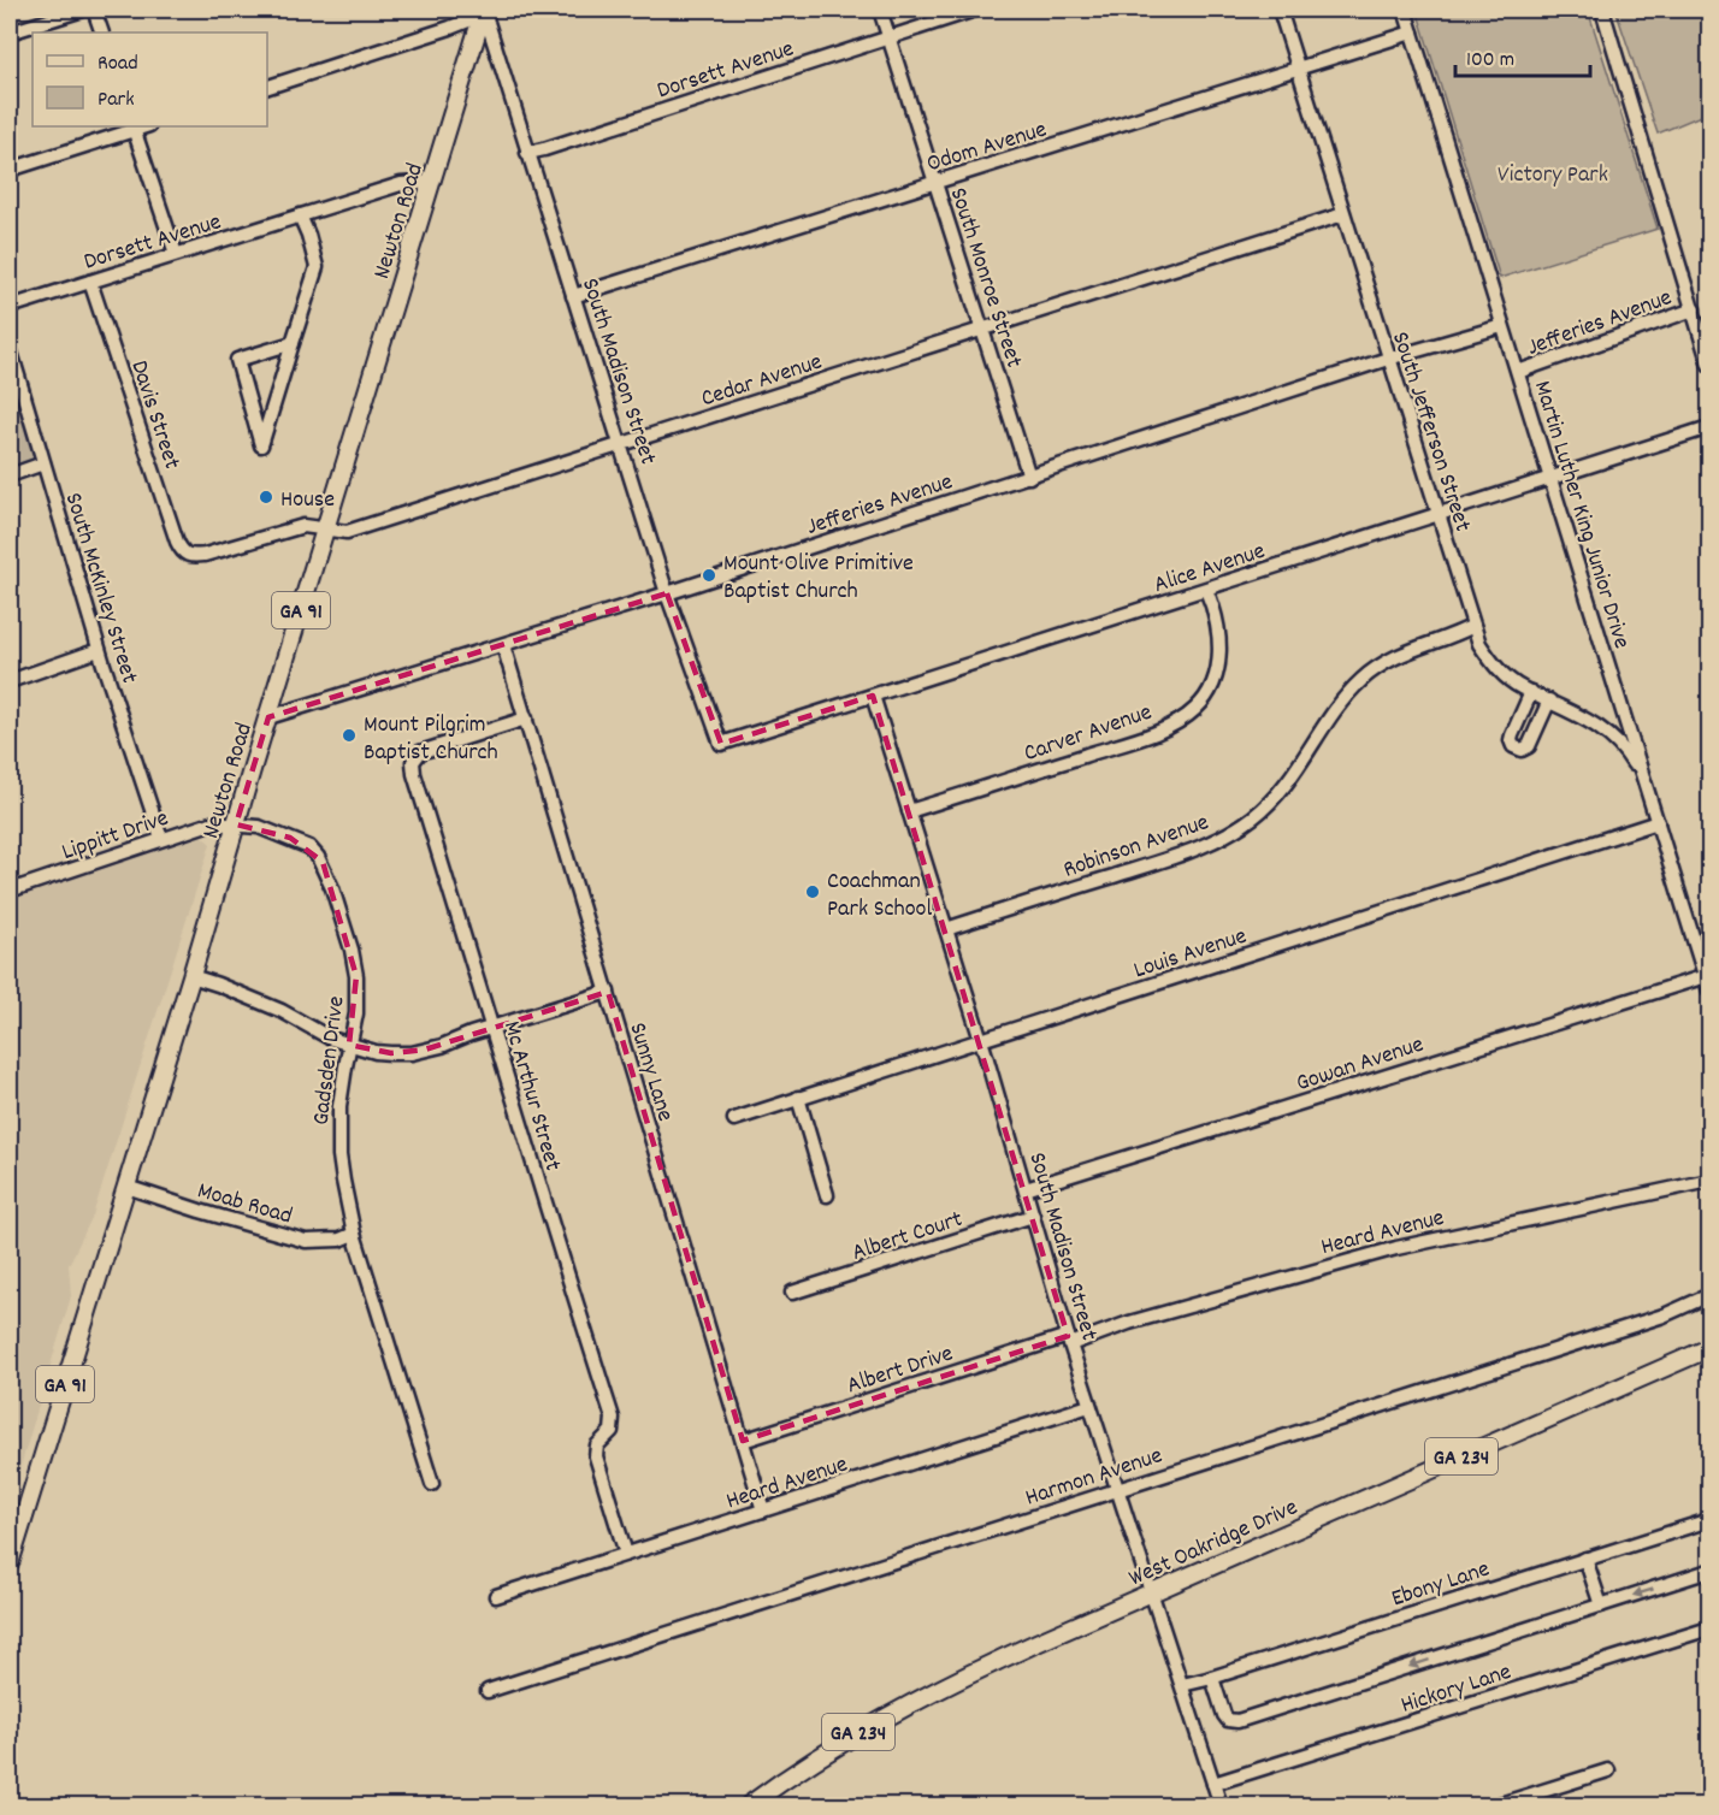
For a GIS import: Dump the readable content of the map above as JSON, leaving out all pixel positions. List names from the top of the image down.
{
  "streets": {
    "main road": [
      "Newton Road",
      "GA 91",
      "GA 234",
      "West Oakridge Drive"
    ],
    "street": [
      "Dorsett Avenue",
      "Odom Avenue",
      "South Monroe Street",
      "Jefferies Avenue",
      "South Madison Street",
      "Cedar Avenue",
      "Davis Street",
      "South Jefferson Street",
      "Martin Luther King Junior Drive",
      "Alice Avenue",
      "South McKinley Street",
      "Carver Avenue",
      "Lippitt Drive",
      "Robinson Avenue",
      "Louis Avenue",
      "Gadsden Drive",
      "Gowan Avenue",
      "Sunny Lane",
      "Mc Arthur Street",
      "Moab Road",
      "Heard Avenue",
      "Albert Court",
      "Albert Drive",
      "Harmon Avenue",
      "Ebony Lane",
      "Hickory Lane"
    ]
  },
  "crossings": [
    ["Dorsett Avenue", "Newton Road"],
    ["Dorsett Avenue", "South Monroe Street"],
    ["Dorsett Avenue", "South Madison Street"],
    ["Dorsett Avenue", "Davis Street"],
    ["Odom Avenue", "South Monroe Street"],
    ["Odom Avenue", "South Madison Street"],
    ["Odom Avenue", "South Jefferson Street"],
    ["Odom Avenue", "Martin Luther King Junior Drive"],
    ["Newton Road", "Jefferies Avenue"],
    ["Newton Road", "South Madison Street"],
    ["Newton Road", "Cedar Avenue"],
    ["Newton Road", "Lippitt Drive"],
    ["Newton Road", "Gadsden Drive"],
    ["Newton Road", "Moab Road"],
    ["South Monroe Street", "Jefferies Avenue"],
    ["South Monroe Street", "Cedar Avenue"],
    ["Jefferies Avenue", "South Madison Street"],
    ["Jefferies Avenue", "South Jefferson Street"],
    ["Jefferies Avenue", "Martin Luther King Junior Drive"],
    ["Jefferies Avenue", "Sunny Lane"],
    ["South Madison Street", "Cedar Avenue"],
    ["South Madison Street", "Alice Avenue"],
    ["South Madison Street", "Carver Avenue"],
    ["South Madison Street", "Robinson Avenue"],
    ["South Madison Street", "Louis Avenue"],
    ["South Madison Street", "Gowan Avenue"],
    ["South Madison Street", "Heard Avenue"],
    ["South Madison Street", "Albert Court"],
    ["South Madison Street", "Albert Drive"],
    ["South Madison Street", "Harmon Avenue"],
    ["South Madison Street", "West Oakridge Drive"],
    ["South Madison Street", "Ebony Lane"],
    ["South Madison Street", "Hickory Lane"],
    ["Cedar Avenue", "Davis Street"],
    ["Cedar Avenue", "South Jefferson Street"],
    ["South Jefferson Street", "Martin Luther King Junior Drive"],
    ["South Jefferson Street", "Alice Avenue"],
    ["South Jefferson Street", "Robinson Avenue"],
    ["Martin Luther King Junior Drive", "Alice Avenue"],
    ["Martin Luther King Junior Drive", "Louis Avenue"],
    ["Martin Luther King Junior Drive", "Gowan Avenue"],
    ["Alice Avenue", "Carver Avenue"],
    ["South McKinley Street", "Lippitt Drive"],
    ["Lippitt Drive", "Gadsden Drive"],
    ["Gadsden Drive", "Moab Road"],
    ["Sunny Lane", "Mc Arthur Street"],
    ["Sunny Lane", "Heard Avenue"],
    ["Sunny Lane", "Albert Drive"],
    ["Mc Arthur Street", "Heard Avenue"],
    ["Heard Avenue", "Albert Drive"]
  ],
  "parks": ["Victory Park"],
  "places": [
    "House",
    "Mount Olive Primitive Baptist Church",
    "Mount Pilgrim Baptist Church",
    "Coachman Park School"
  ],
  "legend": ["Road", "Park"],
  "scale_bar": "100 m"
}
